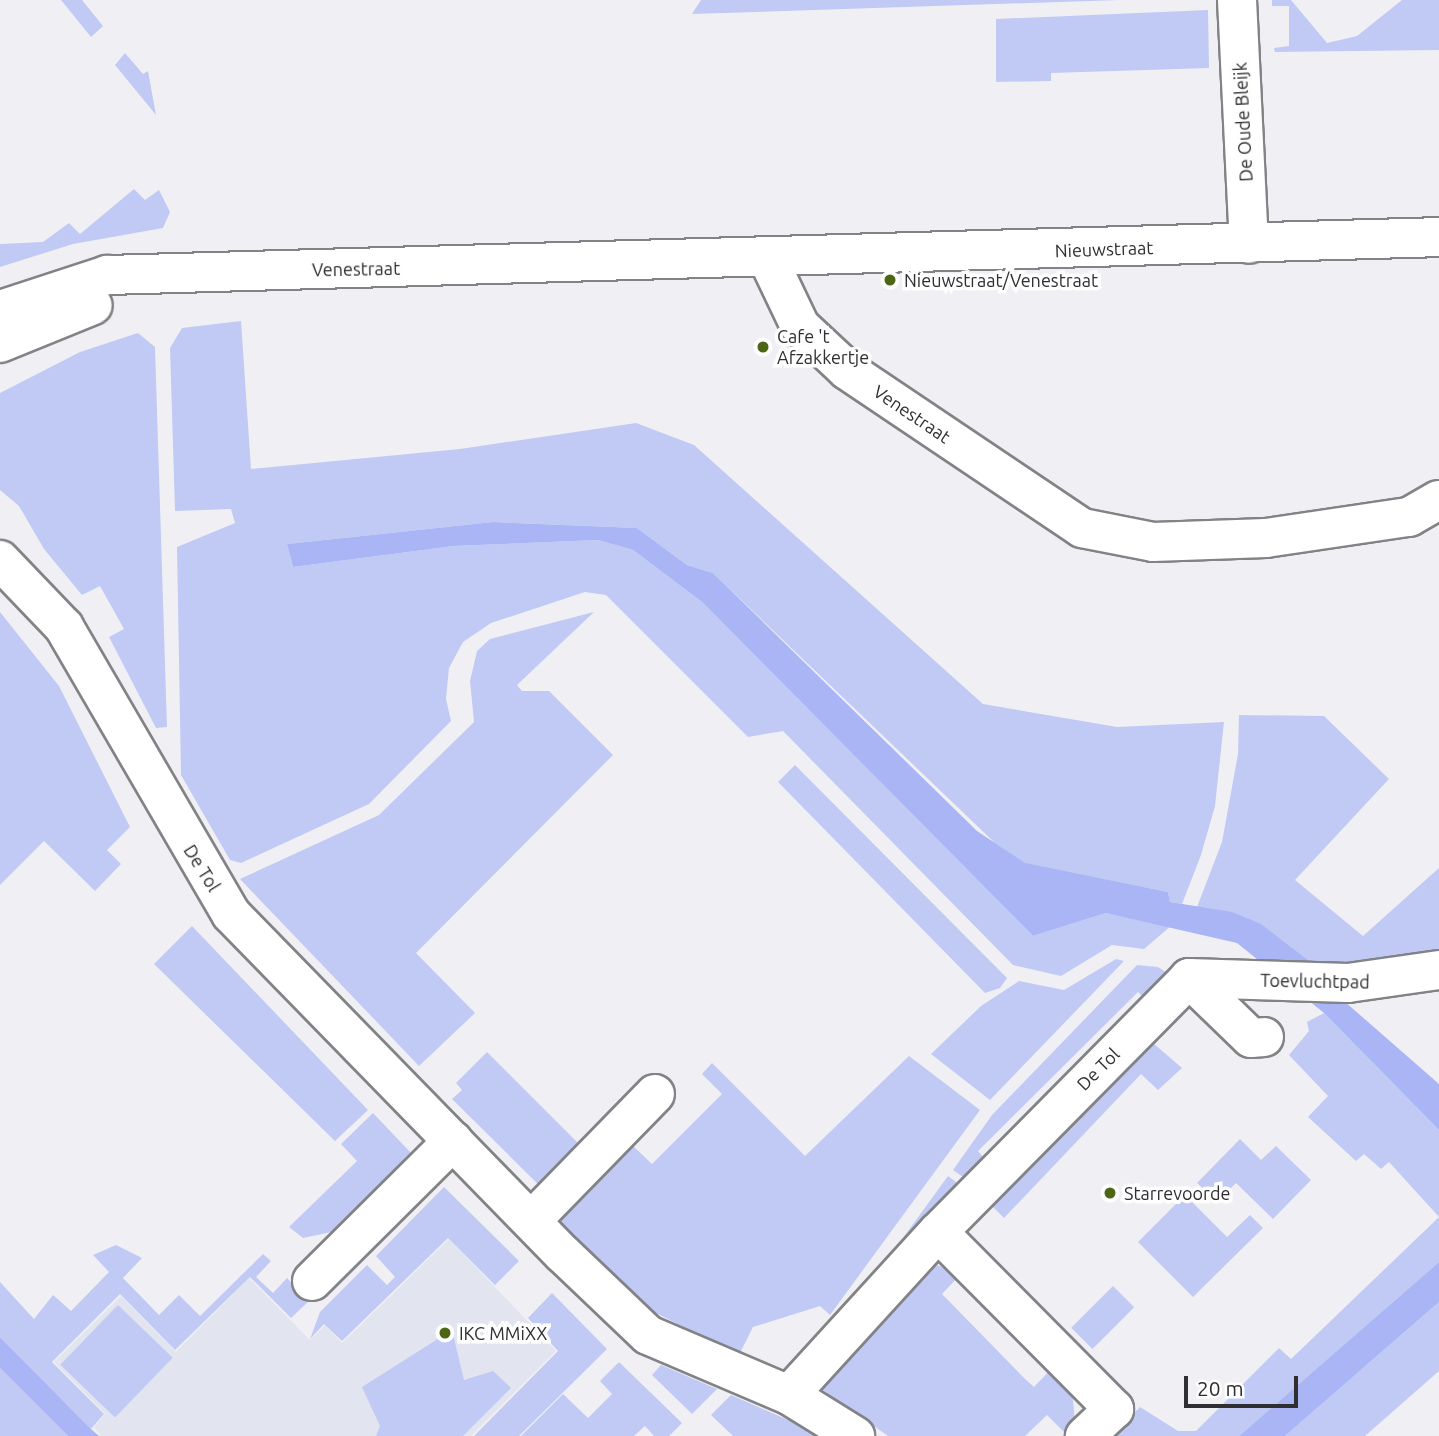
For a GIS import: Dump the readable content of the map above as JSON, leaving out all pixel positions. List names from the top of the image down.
{
  "streets": {
    "street": [
      "De Oude Bleijk",
      "Nieuwstraat",
      "Venestraat",
      "De Tol",
      "Toevluchtpad"
    ]
  },
  "crossings": [
    ["De Oude Bleijk", "Nieuwstraat"],
    ["Nieuwstraat", "Venestraat"],
    ["De Tol", "Toevluchtpad"]
  ],
  "places": [
    "Nieuwstraat/Venestraat",
    "Cafe 't Afzakkertje",
    "Starrevoorde",
    "IKC MMiXX"
  ],
  "scale_bar": "20 m"
}
